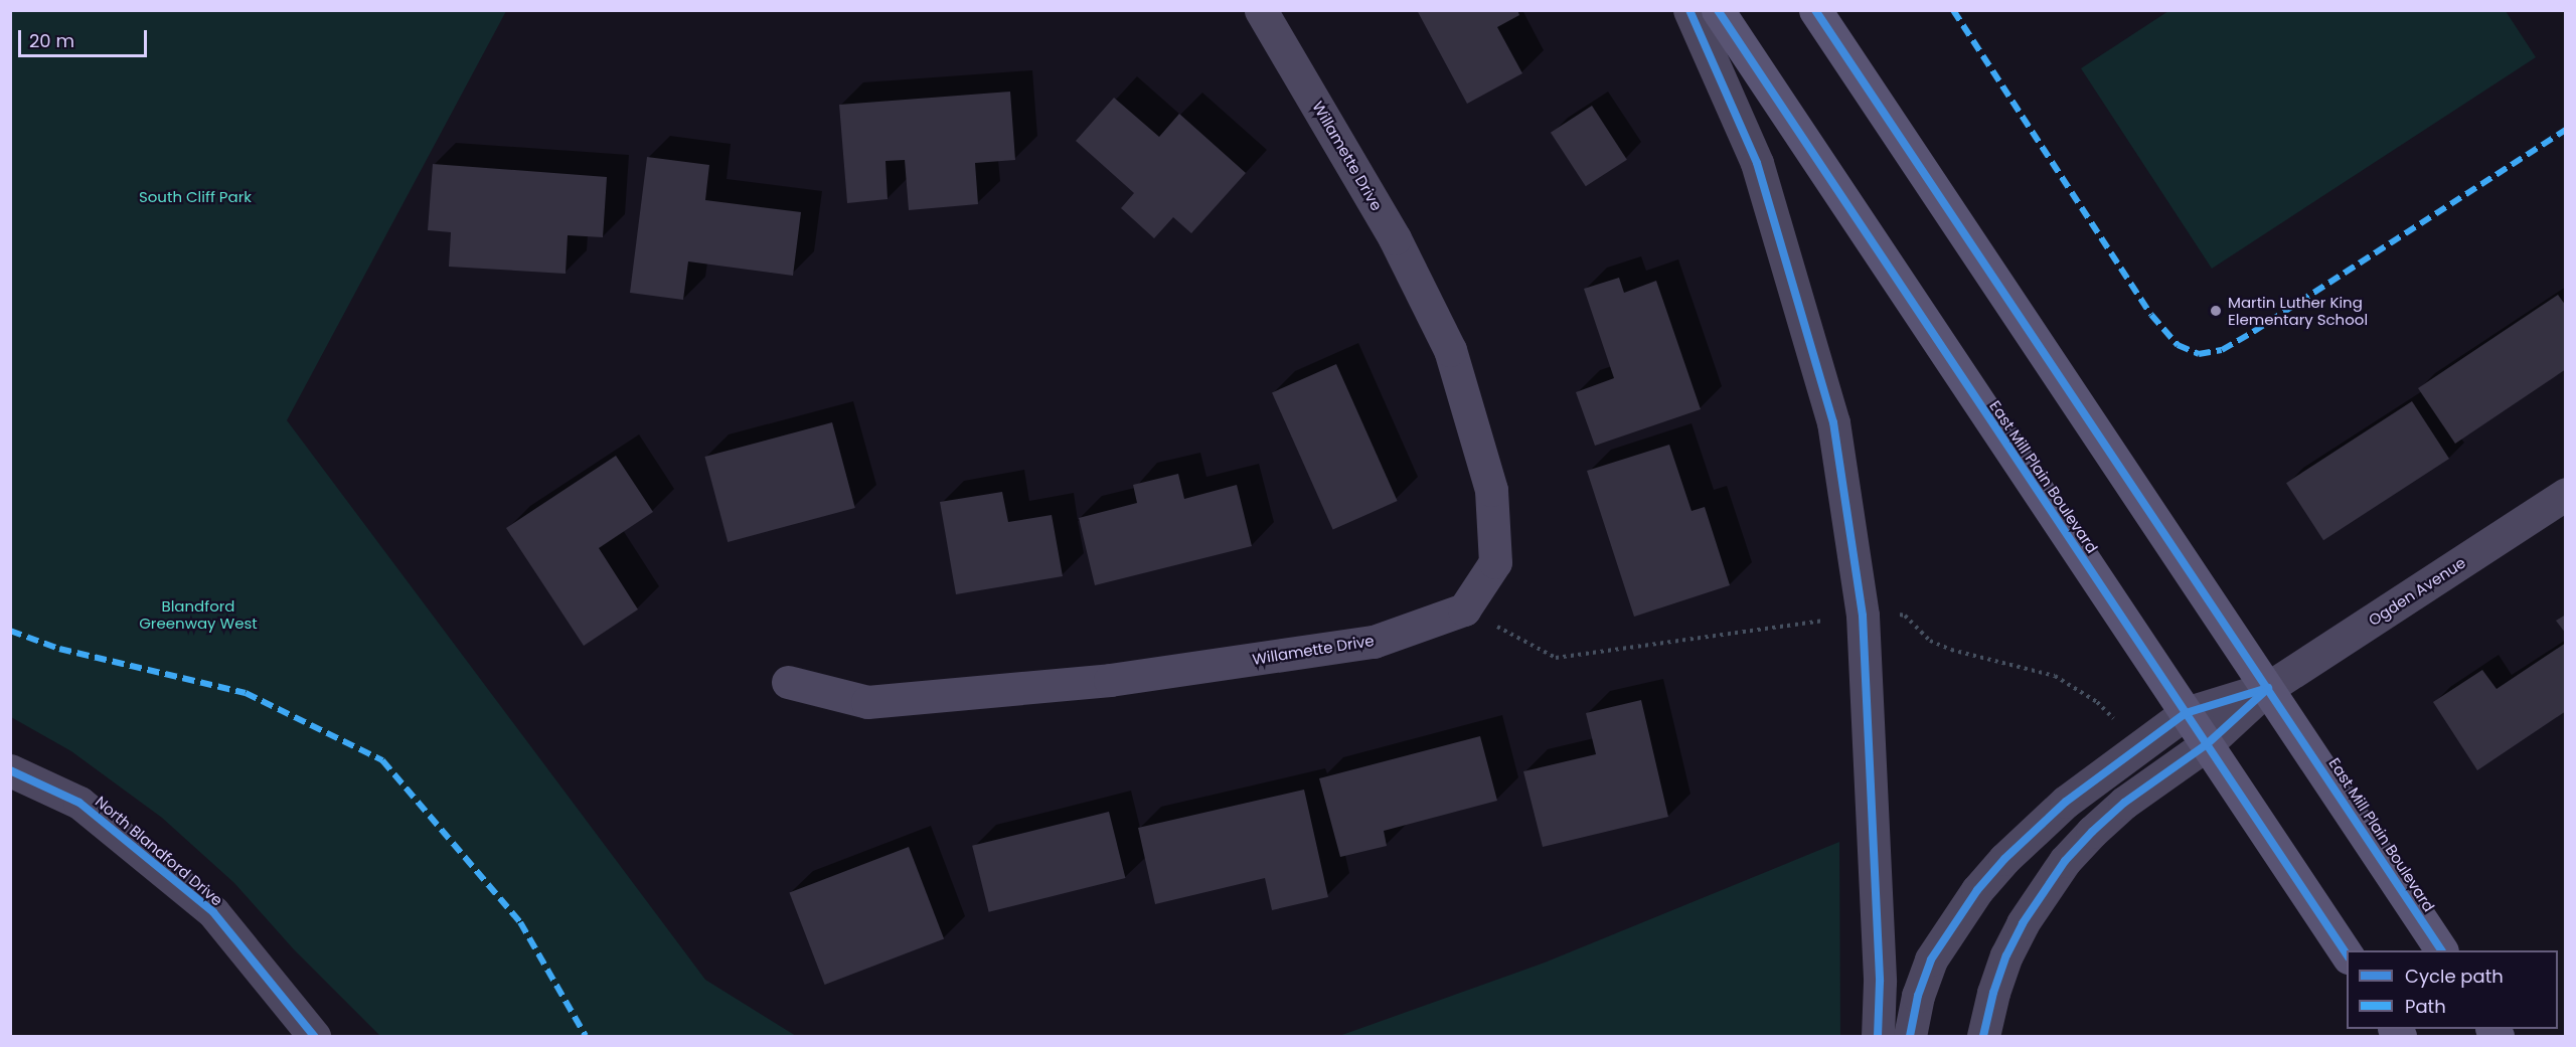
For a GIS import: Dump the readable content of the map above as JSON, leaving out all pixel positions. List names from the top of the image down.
{
  "streets": {
    "main road": ["East Mill Plain Boulevard"],
    "street": ["Willamette Drive", "Ogden Avenue", "North Blandford Drive"]
  },
  "crossings": [
    ["East Mill Plain Boulevard", "Ogden Avenue"]
  ],
  "parks": ["South Cliff Park", "Blandford Greenway West"],
  "places": ["Martin Luther King Elementary School"],
  "legend": ["Cycle path", "Path"],
  "scale_bar": "20 m"
}
